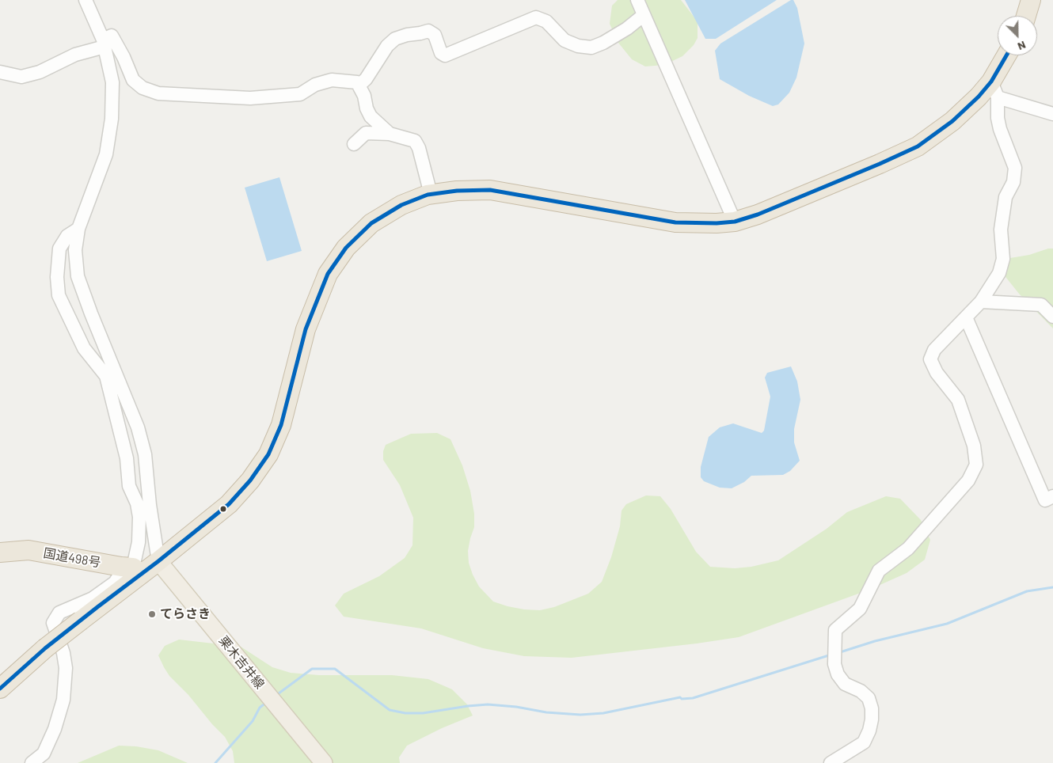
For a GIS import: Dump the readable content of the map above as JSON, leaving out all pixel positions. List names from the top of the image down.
{
  "streets": {
    "highway": ["国道498号"],
    "main road": ["栗木吉井線"]
  },
  "places": ["てらさき"],
  "north": "bottom right"
}
